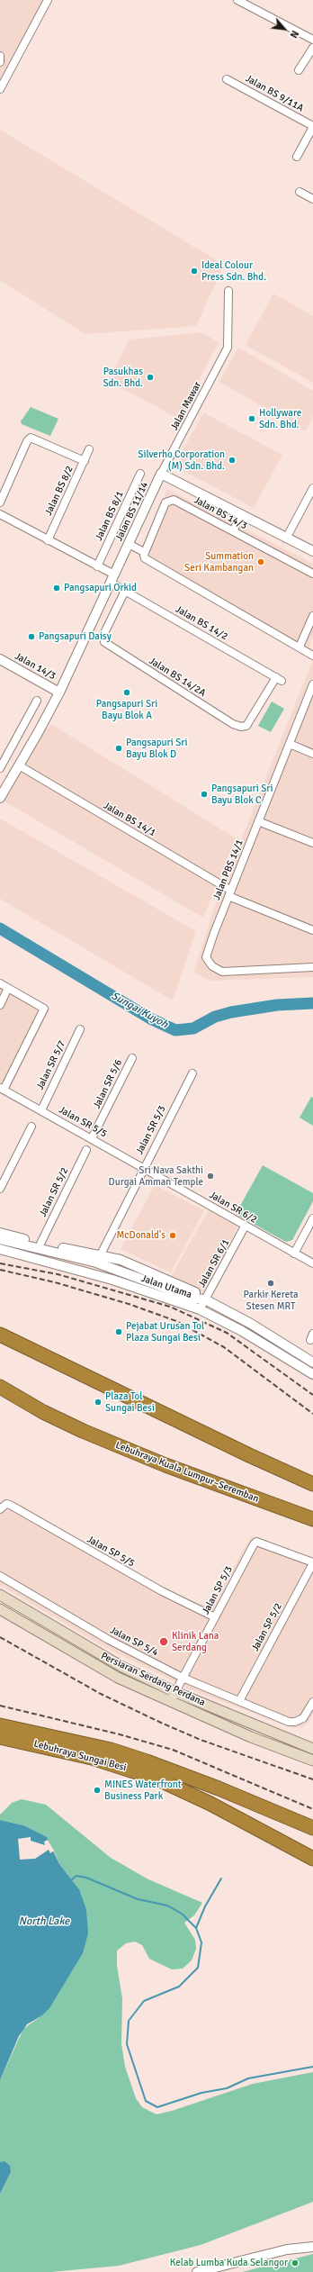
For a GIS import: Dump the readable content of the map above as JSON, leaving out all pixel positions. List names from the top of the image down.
{
  "streets": {
    "highway": ["Lebuhraya Kuala Lumpur–Seremban", "Lebuhraya Sungai Besi"],
    "main road": ["Persiaran Serdang Perdana"],
    "street": [
      "Jalan BS 9/11A",
      "Jalan Mawar",
      "Jalan BS 8/2",
      "Jalan BS 11/14",
      "Jalan BS 14/3",
      "Jalan BS 8/1",
      "Jalan BS 14/2",
      "Jalan 14/3",
      "Jalan BS 14/2A",
      "Jalan BS 14/1",
      "Jalan PBS 14/1",
      "Jalan SR 5/7",
      "Jalan SR 5/6",
      "Jalan SR 5/5",
      "Jalan SR 5/3",
      "Jalan SR 5/2",
      "Jalan SR 6/2",
      "Jalan SR 6/1",
      "Jalan Utama",
      "Jalan SP 5/5",
      "Jalan SP 5/3",
      "Jalan SP 5/2",
      "Jalan SP 5/4"
    ]
  },
  "crossings": [
    ["Jalan Mawar", "Jalan BS 11/14"],
    ["Jalan BS 8/2", "Jalan BS 14/2"],
    ["Jalan BS 11/14", "Jalan BS 14/2"],
    ["Jalan BS 11/14", "Jalan 14/3"],
    ["Jalan BS 11/14", "Jalan BS 14/1"],
    ["Jalan BS 8/1", "Jalan BS 14/2"],
    ["Jalan BS 14/2", "Jalan BS 14/2A"],
    ["Jalan BS 14/1", "Jalan PBS 14/1"],
    ["Jalan SR 5/7", "Jalan SR 5/5"],
    ["Jalan SR 5/6", "Jalan SR 5/5"],
    ["Jalan SR 5/5", "Jalan SR 5/3"],
    ["Jalan SR 5/5", "Jalan SR 6/2"],
    ["Jalan SR 5/3", "Jalan SR 6/2"],
    ["Jalan SR 6/2", "Jalan SR 6/1"],
    ["Jalan SR 6/1", "Jalan Utama"],
    ["Jalan SP 5/5", "Jalan SP 5/3"],
    ["Jalan SP 5/3", "Jalan SP 5/2"],
    ["Jalan SP 5/3", "Jalan SP 5/4"],
    ["Jalan SP 5/3", "Persiaran Serdang Perdana"],
    ["Jalan SP 5/2", "Jalan SP 5/4"]
  ],
  "water": ["Sungai Kuyoh", "North Lake"],
  "places": [
    "Ideal Colour Press Sdn. Bhd.",
    "Pasukhas Sdn. Bhd.",
    "Hollyware Sdn. Bhd.",
    "Silverho Corporation (M) Sdn. Bhd.",
    "Summation Seri Kambangan",
    "Pangsapuri Orkid",
    "Pangsapuri Daisy",
    "Pangsapuri Sri Bayu Blok A",
    "Pangsapuri Sri Bayu Blok D",
    "Pangsapuri Sri Bayu Blok C",
    "Sri Nava Sakthi Durgai Amman Temple",
    "McDonald's",
    "Parkir Kereta Stesen MRT",
    "Pejabat Urusan Tol Plaza Sungai Besi",
    "Plaza Tol Sungai Besi",
    "Klinik Lana Serdang",
    "MINES Waterfront Business Park",
    "Kelab Lumba Kuda Selangor"
  ],
  "north": "bottom right"
}
